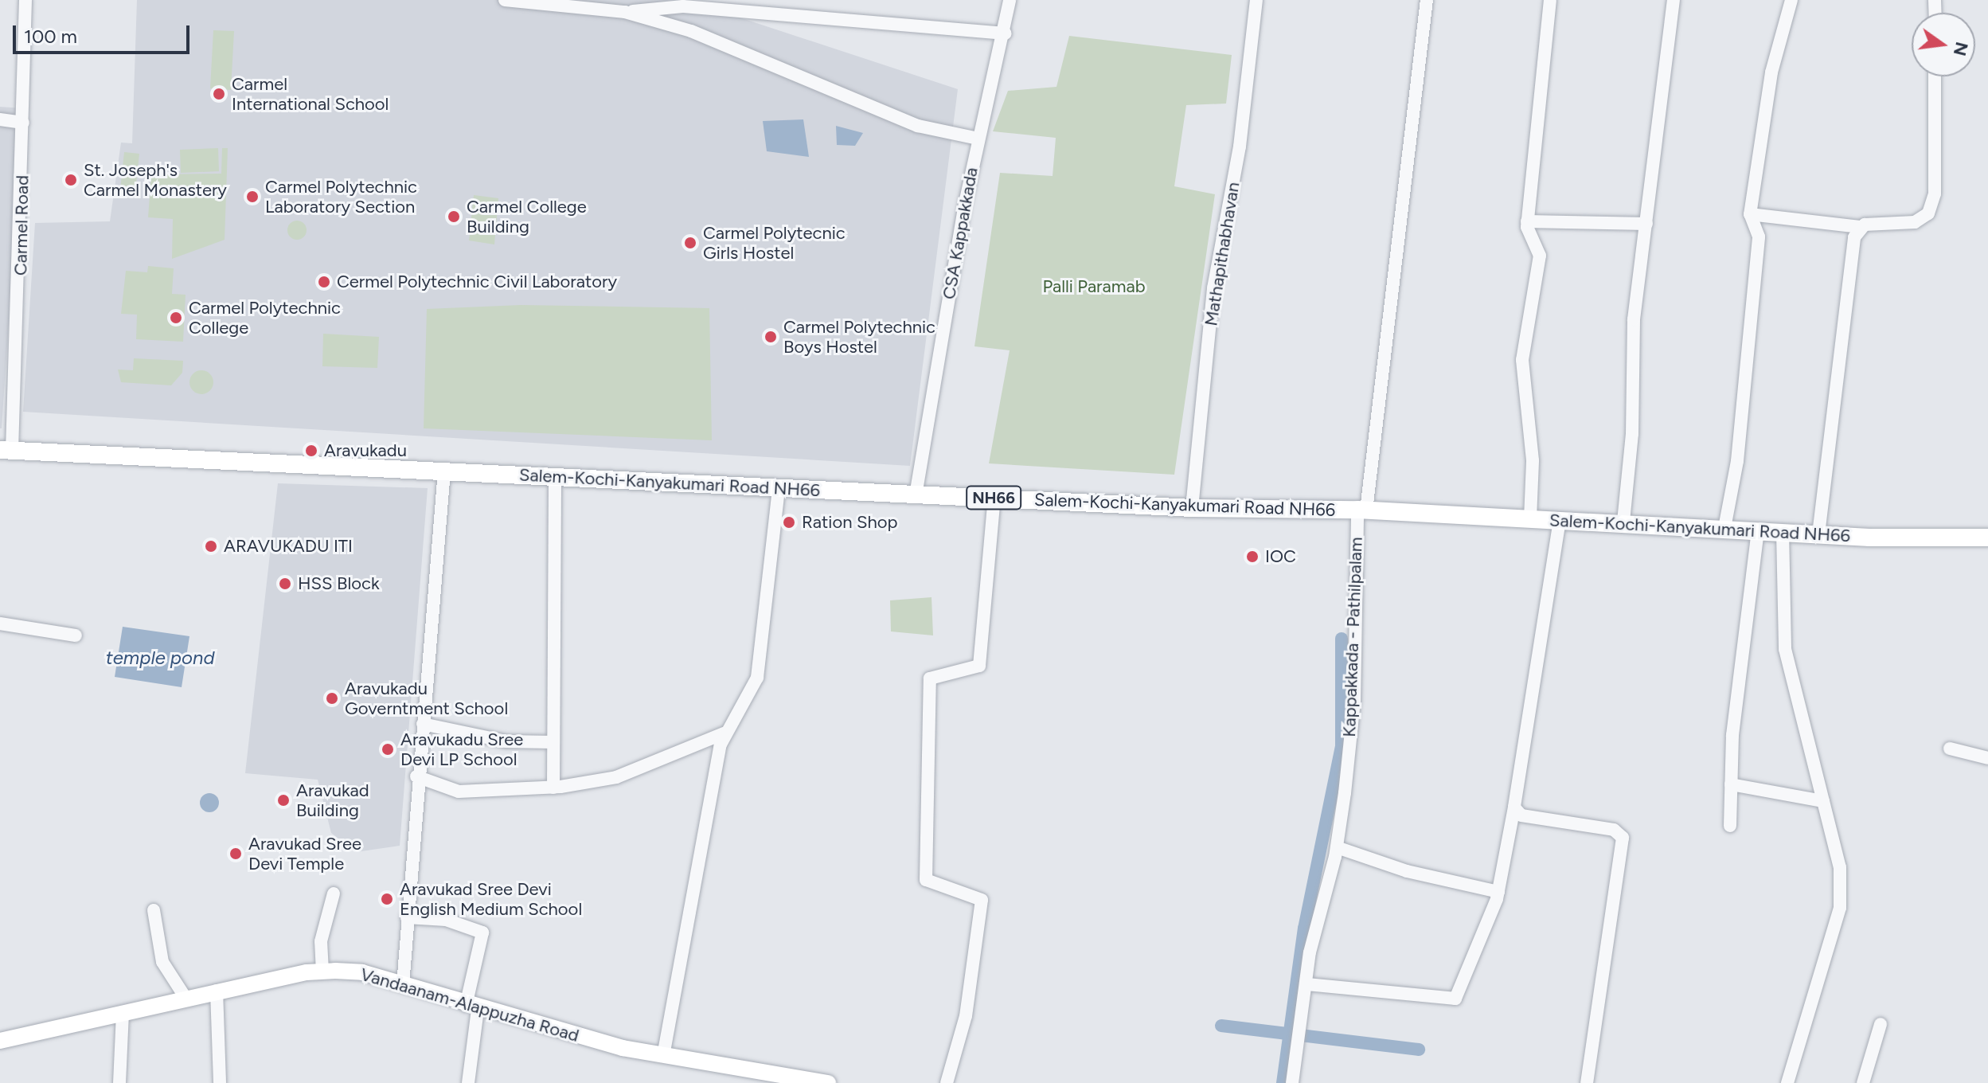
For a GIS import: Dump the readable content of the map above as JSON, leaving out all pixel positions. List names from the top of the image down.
{
  "streets": {
    "highway": ["Salem-Kochi-Kanyakumari Road NH66", "NH66"],
    "main road": ["Vandaanam-Alappuzha Road"],
    "street": [
      "Carmel Road",
      "CSA Kappakkada",
      "Mathapithabhavan",
      "Kappakkada - Pathilpalam"
    ]
  },
  "crossings": [
    ["Carmel Road", "Salem-Kochi-Kanyakumari Road NH66"],
    ["CSA Kappakkada", "Salem-Kochi-Kanyakumari Road NH66"],
    ["Mathapithabhavan", "Salem-Kochi-Kanyakumari Road NH66"],
    ["Salem-Kochi-Kanyakumari Road NH66", "Kappakkada - Pathilpalam"]
  ],
  "water": ["temple pond"],
  "parks": ["Palli Paramab"],
  "places": [
    "Carmel International School",
    "St. Joseph's Carmel Monastery",
    "Carmel Polytechnic Laboratory Section",
    "Carmel College Building",
    "Carmel Polytecnic Girls Hostel",
    "Cermel Polytechnic Civil Laboratory",
    "Carmel Polytechnic College",
    "Carmel Polytechnic Boys Hostel",
    "Aravukadu",
    "Ration Shop",
    "ARAVUKADU ITI",
    "IOC",
    "HSS Block",
    "Aravukadu Governtment School",
    "Aravukadu Sree Devi LP School",
    "Aravukad Building",
    "Aravukad Sree Devi Temple",
    "Aravukad Sree Devi English Medium School"
  ],
  "scale_bar": "100 m",
  "north": "right"
}
